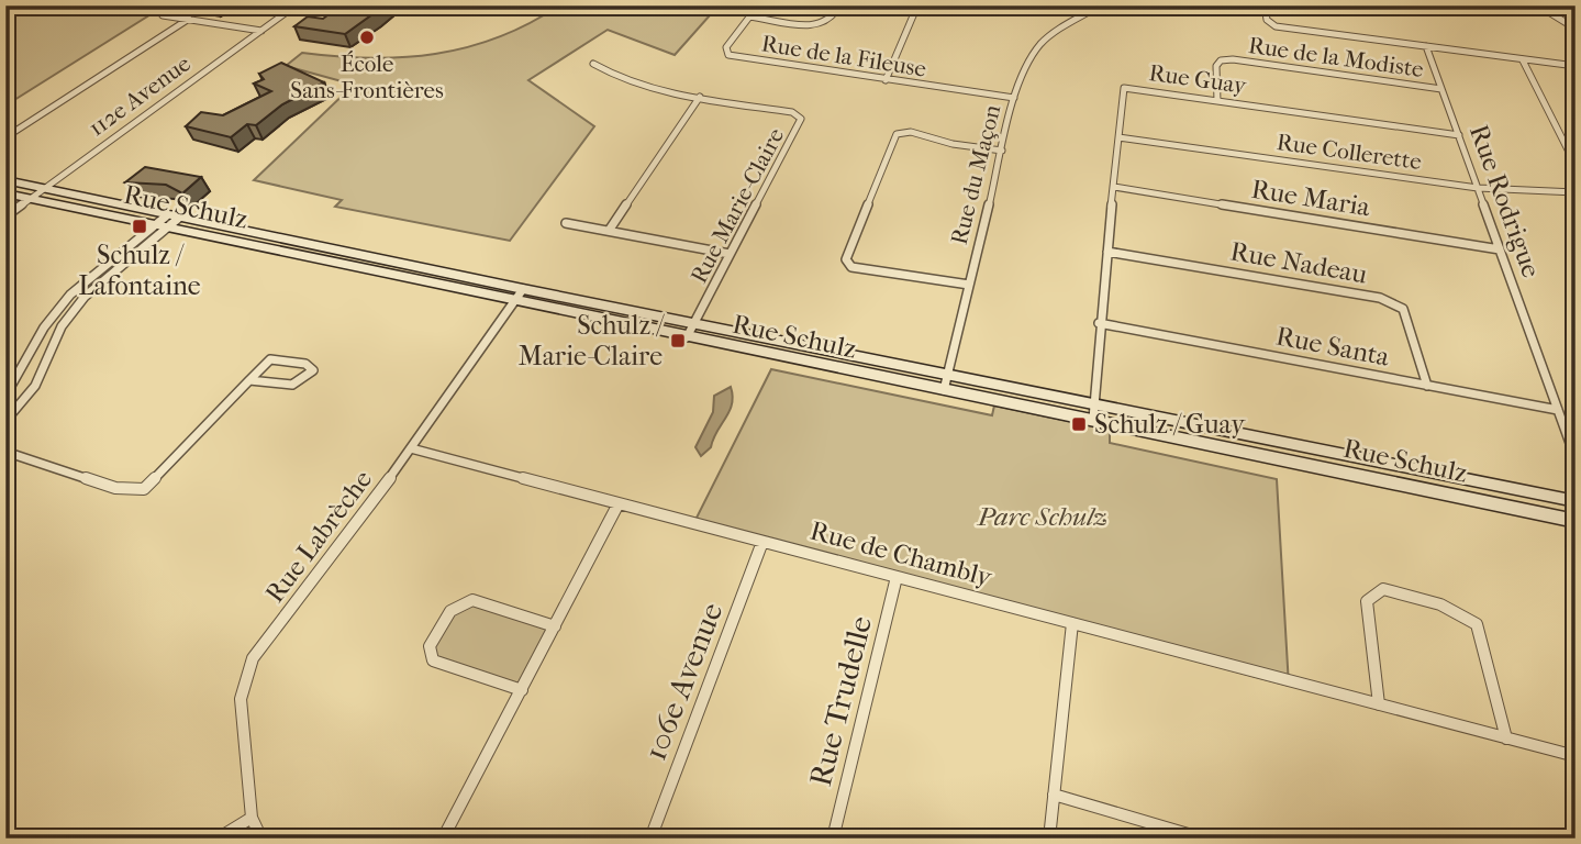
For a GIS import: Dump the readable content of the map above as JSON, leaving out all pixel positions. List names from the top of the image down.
{
  "streets": {
    "street": [
      "Rue de la Fileuse",
      "Rue de la Modiste",
      "Rue Guay",
      "112e Avenue",
      "Rue Collerette",
      "Rue du Maçon",
      "Rue Maria",
      "Rue Rodrigue",
      "Rue Marie-Claire",
      "Rue Schulz",
      "Rue Nadeau",
      "Rue Santa",
      "Rue Labrèche",
      "Rue de Chambly",
      "106e Avenue",
      "Rue Trudelle"
    ]
  },
  "crossings": [
    ["Rue de la Fileuse", "Rue du Maçon"],
    ["Rue de la Modiste", "Rue Guay"],
    ["Rue de la Modiste", "Rue Rodrigue"],
    ["Rue Guay", "Rue Collerette"],
    ["Rue Guay", "Rue Maria"],
    ["Rue Guay", "Rue Rodrigue"],
    ["Rue Guay", "Rue Schulz"],
    ["Rue Guay", "Rue Nadeau"],
    ["Rue Guay", "Rue Santa"],
    ["112e Avenue", "Rue Schulz"],
    ["Rue Collerette", "Rue Rodrigue"],
    ["Rue du Maçon", "Rue Schulz"],
    ["Rue Maria", "Rue Rodrigue"],
    ["Rue Rodrigue", "Rue Santa"],
    ["Rue Marie-Claire", "Rue Schulz"],
    ["Rue Schulz", "Rue Labrèche"],
    ["Rue Nadeau", "Rue Santa"],
    ["Rue Labrèche", "Rue de Chambly"],
    ["Rue de Chambly", "106e Avenue"],
    ["Rue de Chambly", "Rue Trudelle"]
  ],
  "parks": ["Parc Schulz"],
  "places": {
    "other": ["École Sans-Frontières"],
    "transit": ["Schulz / Lafontaine", "Schulz / Marie-Claire", "Schulz / Guay"]
  }
}
